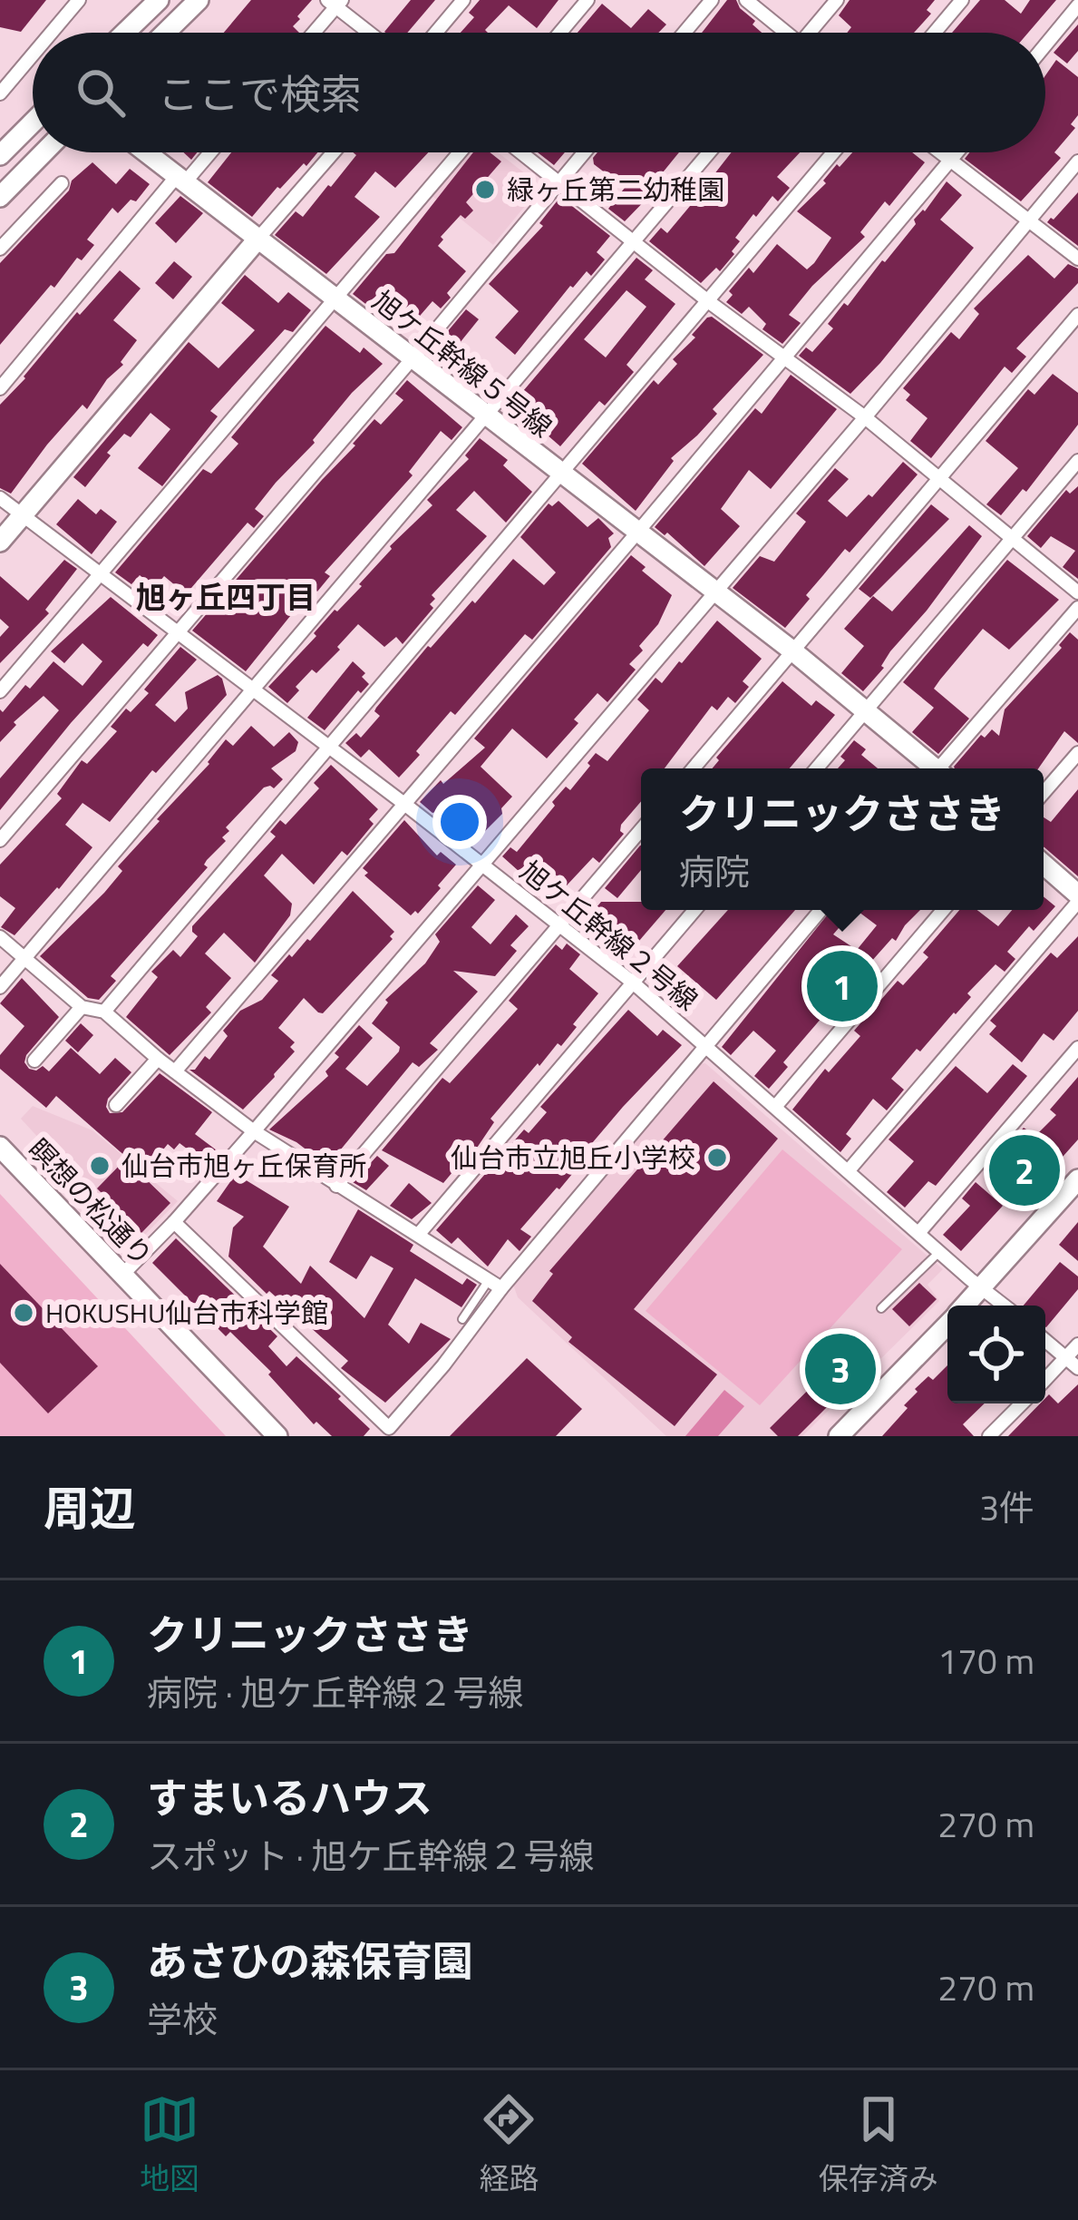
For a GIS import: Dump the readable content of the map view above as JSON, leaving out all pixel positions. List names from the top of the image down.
{
  "streets": {
    "street": ["旭ケ丘幹線５号線", "旭ケ丘幹線２号線", "瞑想の松通り"]
  },
  "districts": ["旭ヶ丘四丁目"],
  "places": [
    "緑ヶ丘第二幼稚園",
    "仙台市立旭丘小学校",
    "仙台市旭ヶ丘保育所",
    "HOKUSHU仙台市科学館"
  ],
  "page": {
    "search": "ここで検索",
    "popup": ["クリニックささき", "病院"],
    "pins": ["1", "2", "3"],
    "heading": ["周辺", "3件"],
    "list": [
      {
        "mark": "1",
        "name": "クリニックささき",
        "note": "病院 · 旭ケ丘幹線２号線",
        "value": "170 m"
      },
      {
        "mark": "2",
        "name": "すまいるハウス",
        "note": "スポット · 旭ケ丘幹線２号線",
        "value": "270 m"
      },
      {
        "mark": "3",
        "name": "あさひの森保育園",
        "note": "学校",
        "value": "270 m"
      }
    ],
    "nav": ["地図", "経路", "保存済み"]
  }
}
